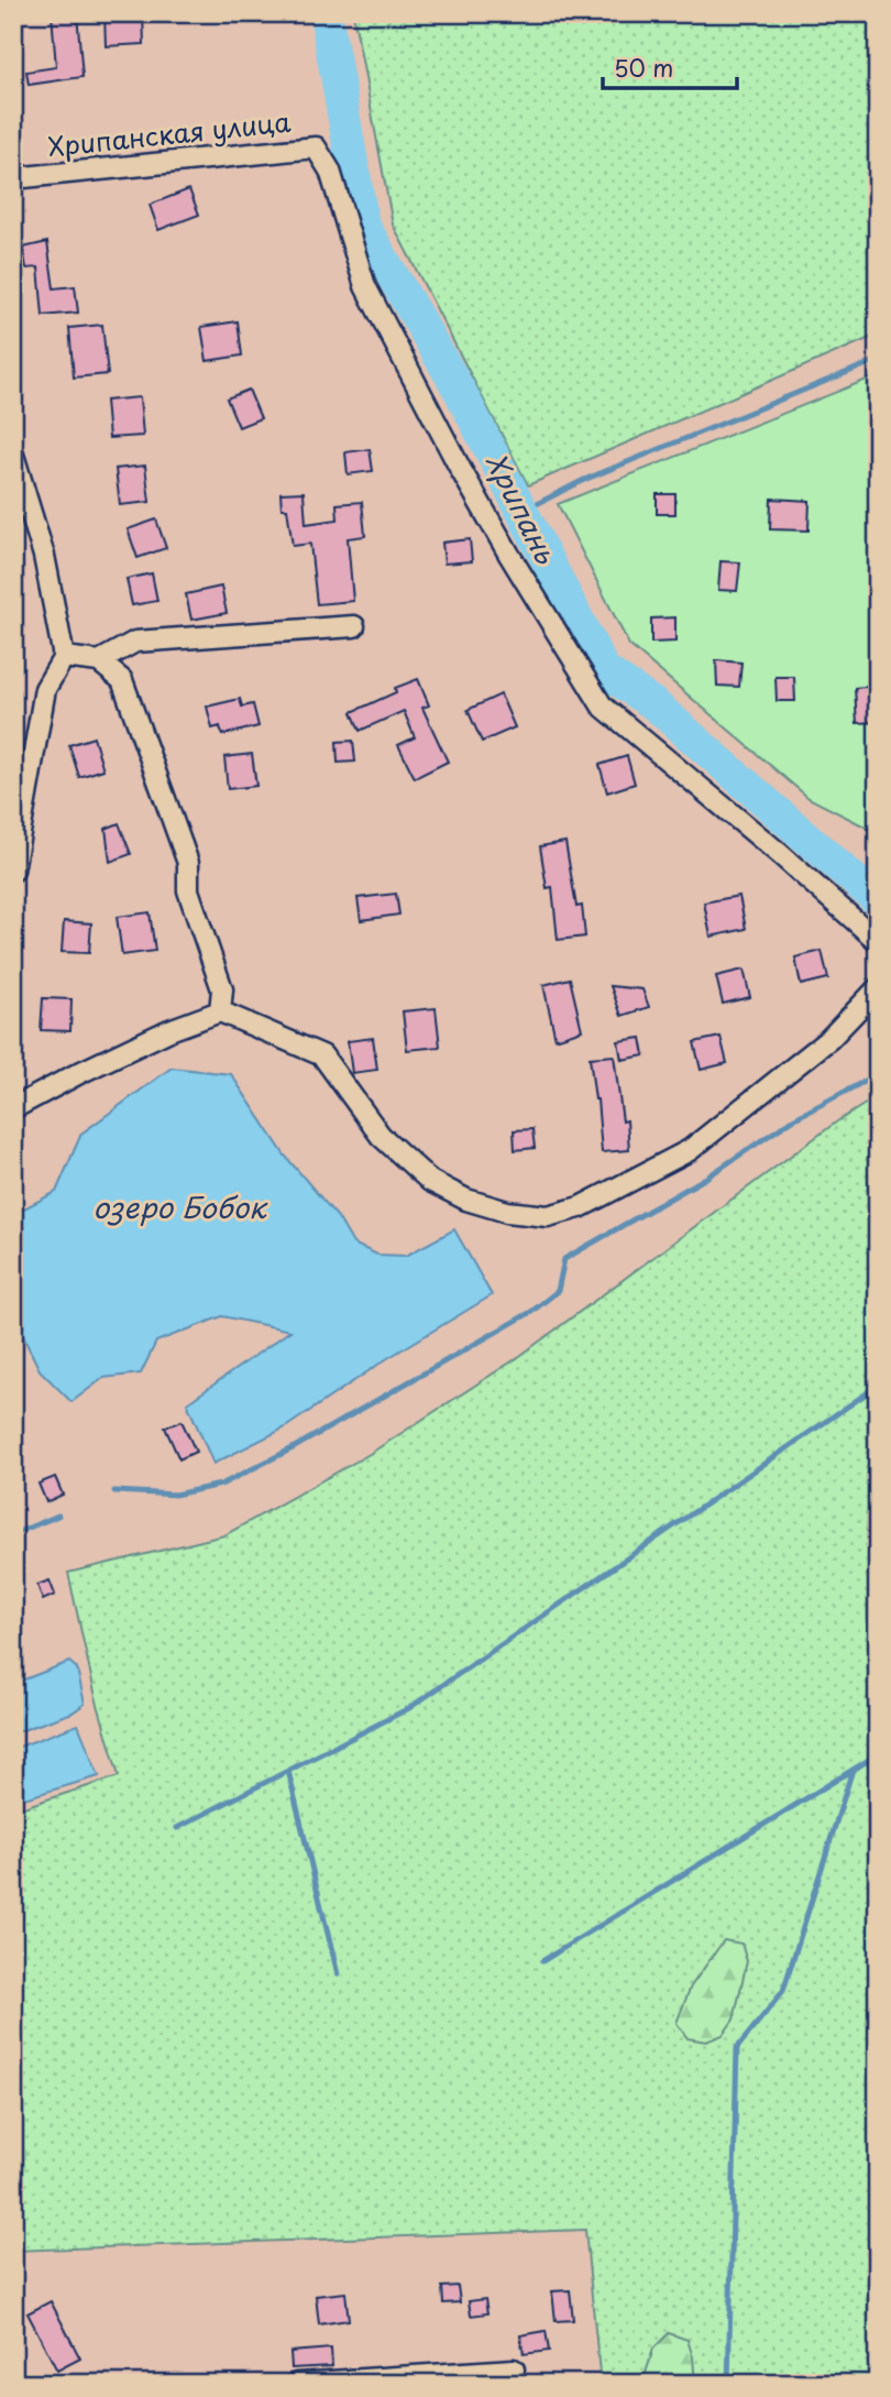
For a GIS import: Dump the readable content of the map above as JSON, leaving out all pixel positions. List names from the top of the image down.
{
  "streets": {
    "street": ["Хрипанская улица"]
  },
  "water": ["Хрипань", "озеро Бобок"],
  "scale_bar": "50 m"
}
